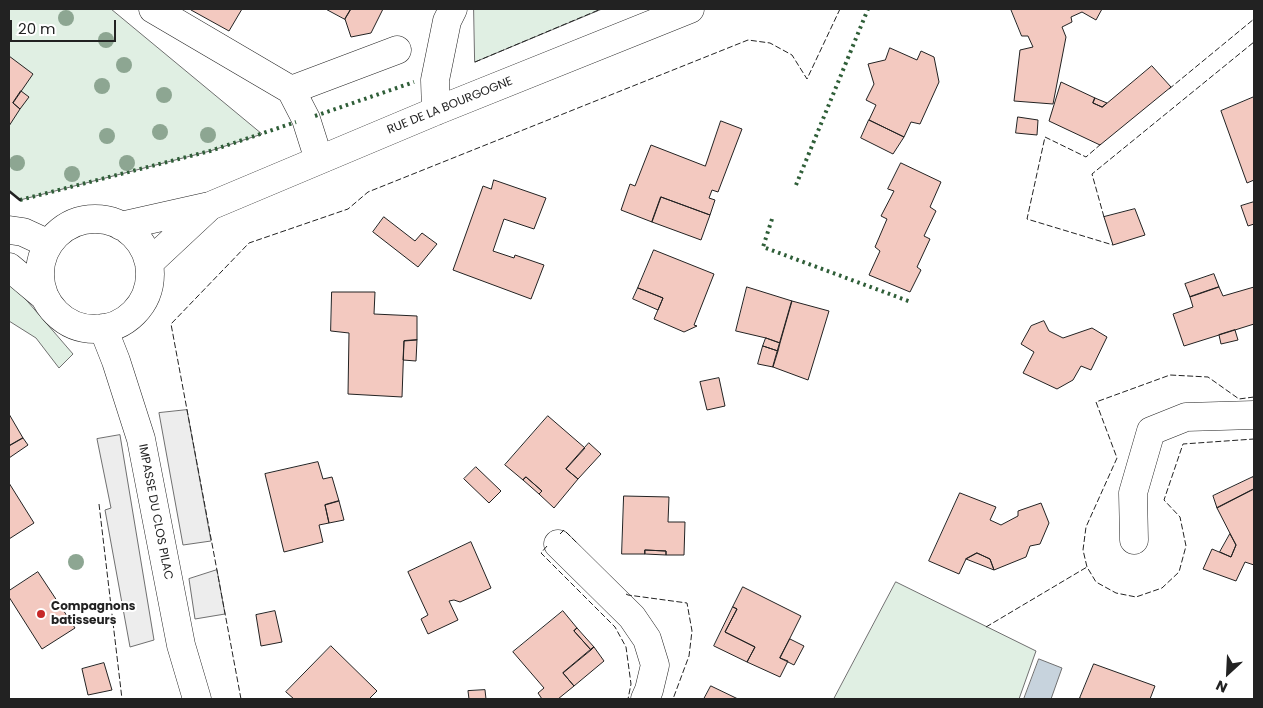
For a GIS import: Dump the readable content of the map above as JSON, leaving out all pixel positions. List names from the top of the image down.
{
  "streets": {
    "street": ["RUE DE LA BOURGOGNE", "IMPASSE DU CLOS PILAC"]
  },
  "crossings": [
    ["RUE DE LA BOURGOGNE", "IMPASSE DU CLOS PILAC"]
  ],
  "places": ["Compagnons batisseurs"],
  "scale_bar": "20 m",
  "north": "bottom left"
}
